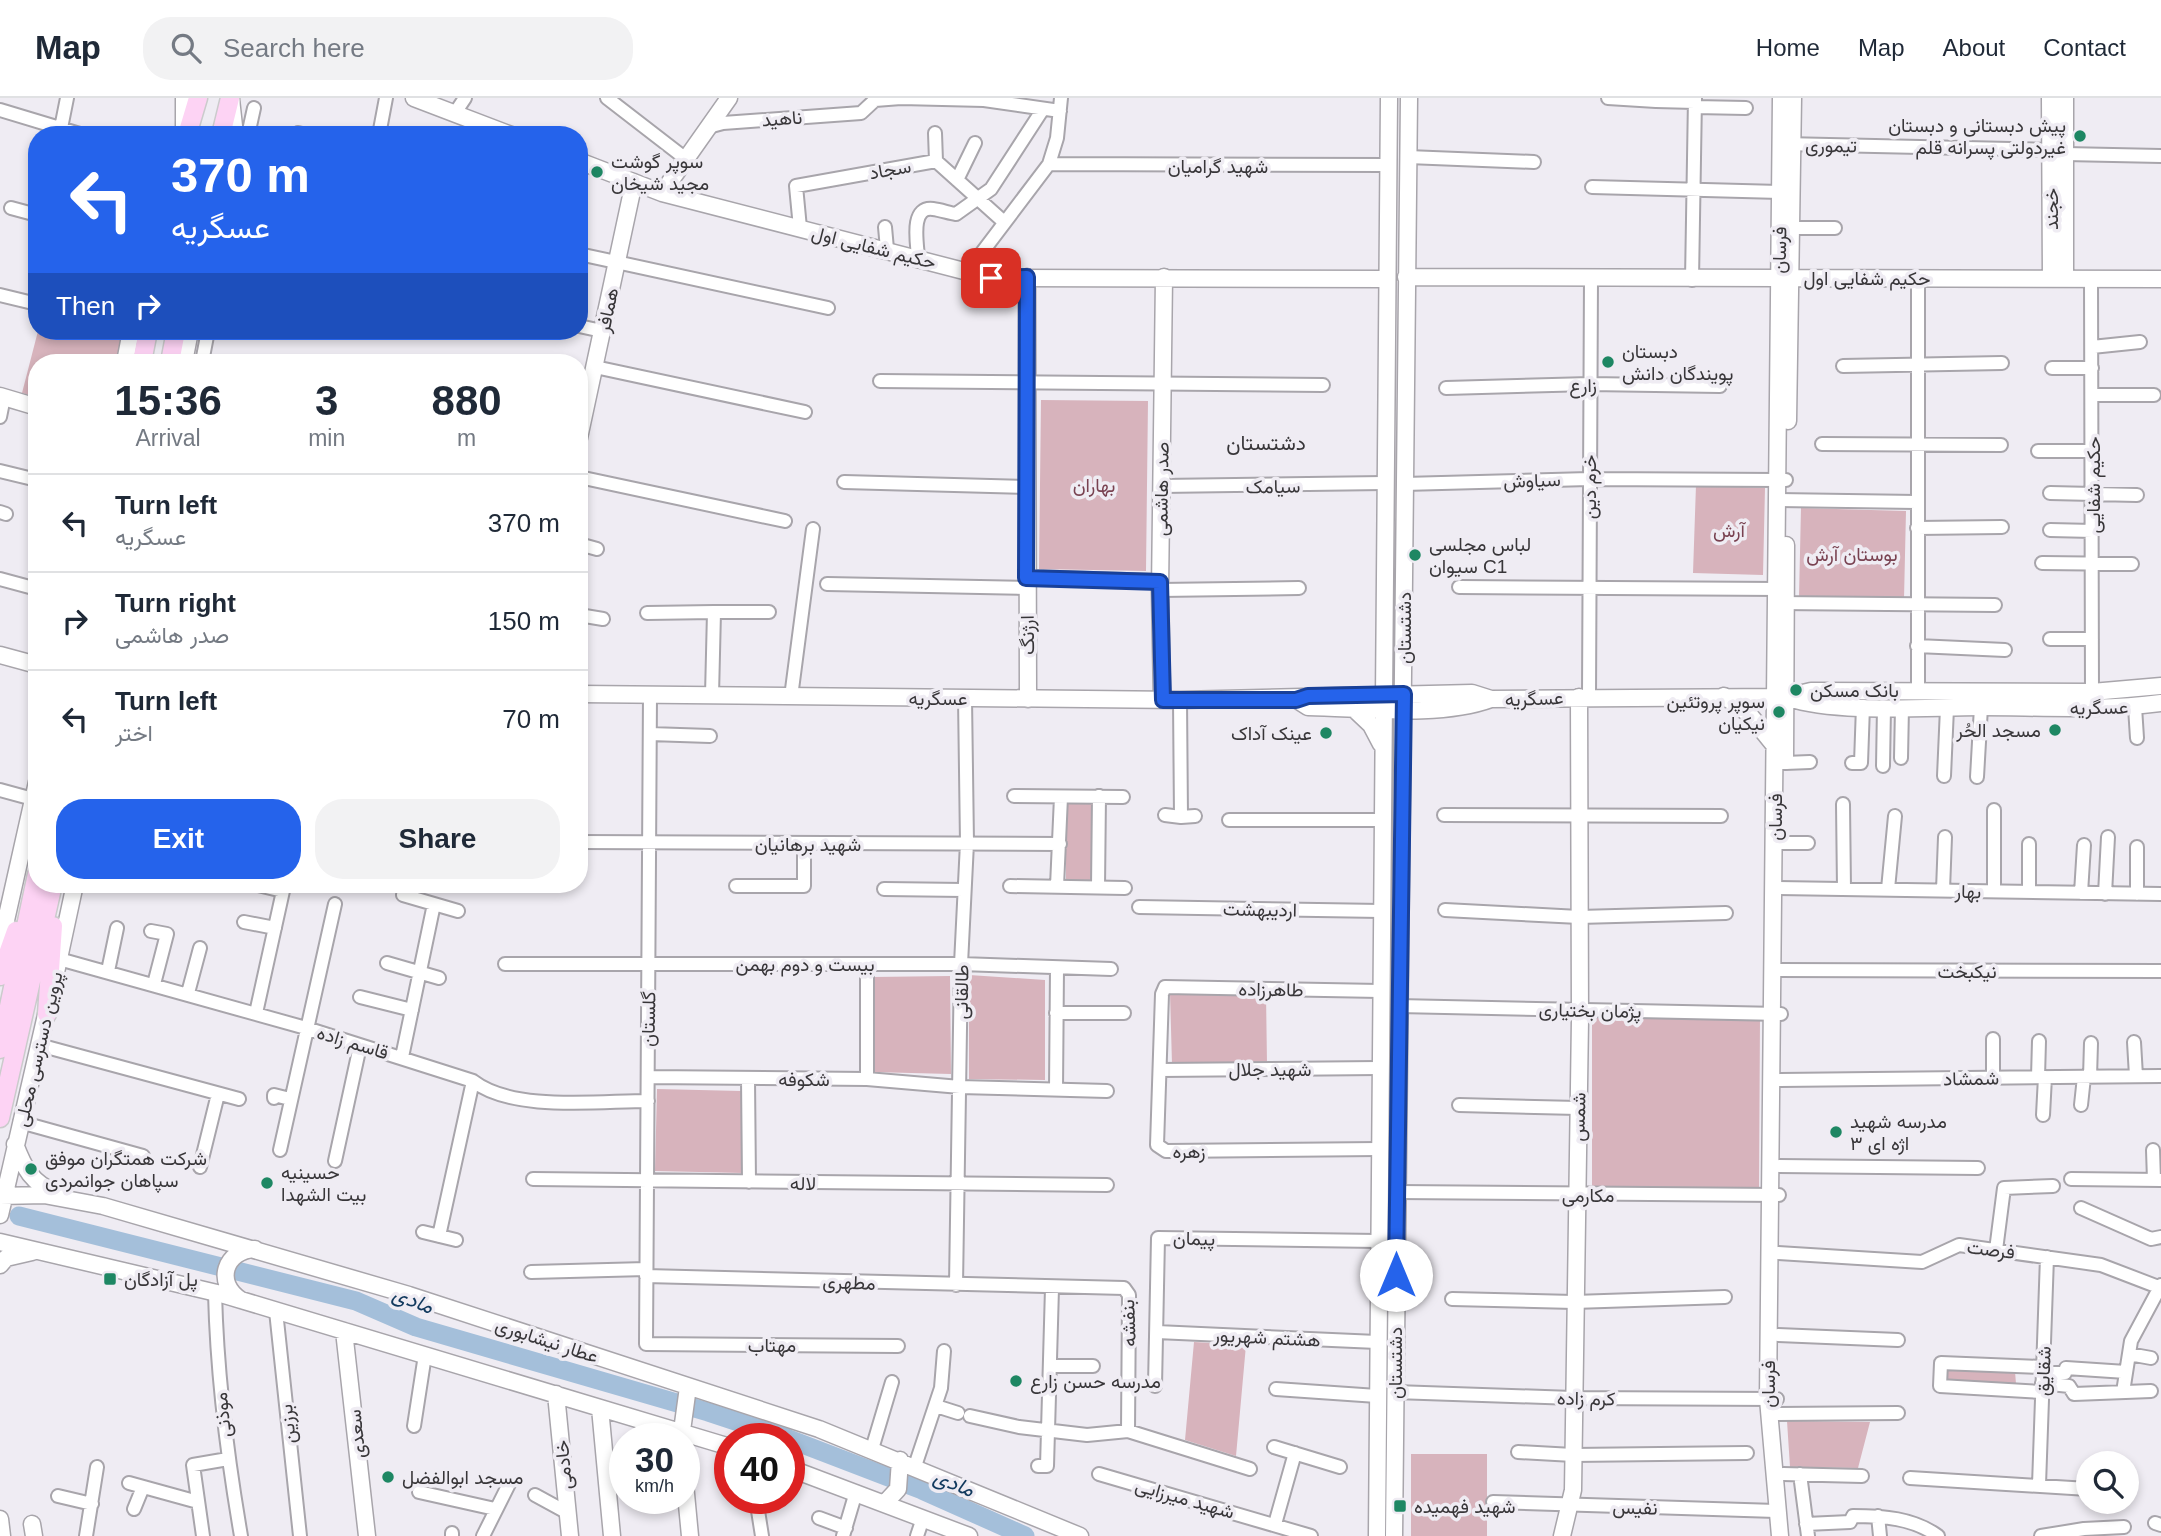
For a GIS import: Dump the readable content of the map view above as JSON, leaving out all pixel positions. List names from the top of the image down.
{
  "streets": {
    "street": [
      "ناهید",
      "تیموری",
      "شهید گرامیان",
      "سجاد",
      "خجند",
      "حکیم شفایی اول",
      "فرسان",
      "همافر",
      "زارع",
      "سیاوش",
      "حکیم شفایی",
      "سیامک",
      "خرم دین",
      "صدر هاشمی",
      "دشتستان",
      "ارژنگ",
      "عسگریه",
      "شهید برهانیان",
      "بهار",
      "اردیبهشت",
      "بیست و دوم بهمن",
      "نیکبخت",
      "طاهرزاده",
      "طالقانی",
      "پژمان بختیاری",
      "گلستان",
      "قاسم زاده",
      "پروین دسترسی محلی",
      "شهید جلال",
      "شمشاد",
      "شکوفه",
      "شمس",
      "زهره",
      "لاله",
      "مکارمی",
      "پیمان",
      "فرصت",
      "مطهری",
      "بنفشه",
      "هشتم شهریور",
      "عطار نیشابوری",
      "مهتاب",
      "شقایق",
      "کرم زاده",
      "موذنی",
      "برزین",
      "سعدی",
      "خادمی",
      "شهید میرزایی",
      "نفیس"
    ]
  },
  "crossings": [
    ["تیموری", "خجند"],
    ["تیموری", "فرسان"],
    ["شهید گرامیان", "دشتستان"],
    ["سجاد", "حکیم شفایی اول"],
    ["خجند", "حکیم شفایی اول"],
    ["حکیم شفایی اول", "فرسان"],
    ["حکیم شفایی اول", "همافر"],
    ["حکیم شفایی اول", "حکیم شفایی"],
    ["حکیم شفایی اول", "خرم دین"],
    ["حکیم شفایی اول", "صدر هاشمی"],
    ["حکیم شفایی اول", "دشتستان"],
    ["حکیم شفایی اول", "ارژنگ"],
    ["فرسان", "سیاوش"],
    ["فرسان", "عسگریه"],
    ["فرسان", "بهار"],
    ["فرسان", "نیکبخت"],
    ["فرسان", "پژمان بختیاری"],
    ["فرسان", "شمشاد"],
    ["فرسان", "مکارمی"],
    ["فرسان", "فرصت"],
    ["فرسان", "کرم زاده"],
    ["فرسان", "نفیس"],
    ["زارع", "خرم دین"],
    ["سیاوش", "خرم دین"],
    ["سیاوش", "دشتستان"],
    ["حکیم شفایی", "عسگریه"],
    ["سیامک", "صدر هاشمی"],
    ["سیامک", "دشتستان"],
    ["خرم دین", "عسگریه"],
    ["خرم دین", "شمس"],
    ["صدر هاشمی", "عسگریه"],
    ["دشتستان", "عسگریه"],
    ["دشتستان", "اردیبهشت"],
    ["دشتستان", "طاهرزاده"],
    ["دشتستان", "پژمان بختیاری"],
    ["دشتستان", "شهید جلال"],
    ["دشتستان", "زهره"],
    ["دشتستان", "مکارمی"],
    ["دشتستان", "پیمان"],
    ["دشتستان", "هشتم شهریور"],
    ["دشتستان", "کرم زاده"],
    ["ارژنگ", "عسگریه"],
    ["عسگریه", "طالقانی"],
    ["عسگریه", "گلستان"],
    ["عسگریه", "شمس"],
    ["شهید برهانیان", "طالقانی"],
    ["شهید برهانیان", "گلستان"],
    ["بیست و دوم بهمن", "طالقانی"],
    ["بیست و دوم بهمن", "گلستان"],
    ["طاهرزاده", "زهره"],
    ["طالقانی", "شکوفه"],
    ["طالقانی", "لاله"],
    ["طالقانی", "مطهری"],
    ["پژمان بختیاری", "شمس"],
    ["گلستان", "قاسم زاده"],
    ["گلستان", "شکوفه"],
    ["گلستان", "لاله"],
    ["گلستان", "مطهری"],
    ["گلستان", "مهتاب"],
    ["قاسم زاده", "پروین دسترسی محلی"],
    ["پروین دسترسی محلی", "عطار نیشابوری"],
    ["شهید جلال", "زهره"],
    ["شمس", "مکارمی"],
    ["شمس", "کرم زاده"],
    ["شمس", "نفیس"],
    ["پیمان", "هشتم شهریور"],
    ["فرصت", "شقایق"],
    ["مطهری", "بنفشه"]
  ],
  "districts": ["دشتستان"],
  "water": ["مادی"],
  "parks": ["بهاران", "آرش", "بوستان آرش"],
  "places": {
    "other": [
      "پیش دبستانی و دبستان غیردولتی پسرانه قلم",
      "سوپر گوشت مجید شیخان",
      "دبستان پویندگان دانش",
      "لباس مجلسی سیوان C1",
      "بانک مسکن",
      "سوپر پروتئین نیکیان",
      "مسجد الحُر",
      "عینک آداک",
      "مدرسه شهید اژه ای ۳",
      "شرکت همتگران موفق سپاهان جوانمردی",
      "حسینیه بیت الشهدا",
      "مدرسه حسن زارع",
      "مسجد ابوالفضل"
    ],
    "transit": ["پل آزادگان", "شهید فهمیده"]
  },
  "page": {
    "header": "Map",
    "search": "Search here",
    "nav": [
      "Home",
      "Map",
      "About",
      "Contact"
    ],
    "turn": ["370 m", "عسگریه"],
    "then": "Then",
    "eta": [
      "15:36",
      "Arrival",
      "3",
      "min",
      "880",
      "m"
    ],
    "list": [
      {
        "name": "Turn left",
        "note": "عسگریه",
        "value": "370 m"
      },
      {
        "name": "Turn right",
        "note": "صدر هاشمی",
        "value": "150 m"
      },
      {
        "name": "Turn left",
        "note": "اختر",
        "value": "70 m"
      }
    ],
    "buttons": ["Exit", "Share"],
    "speed": "30 km/h",
    "limit": "40"
  }
}
